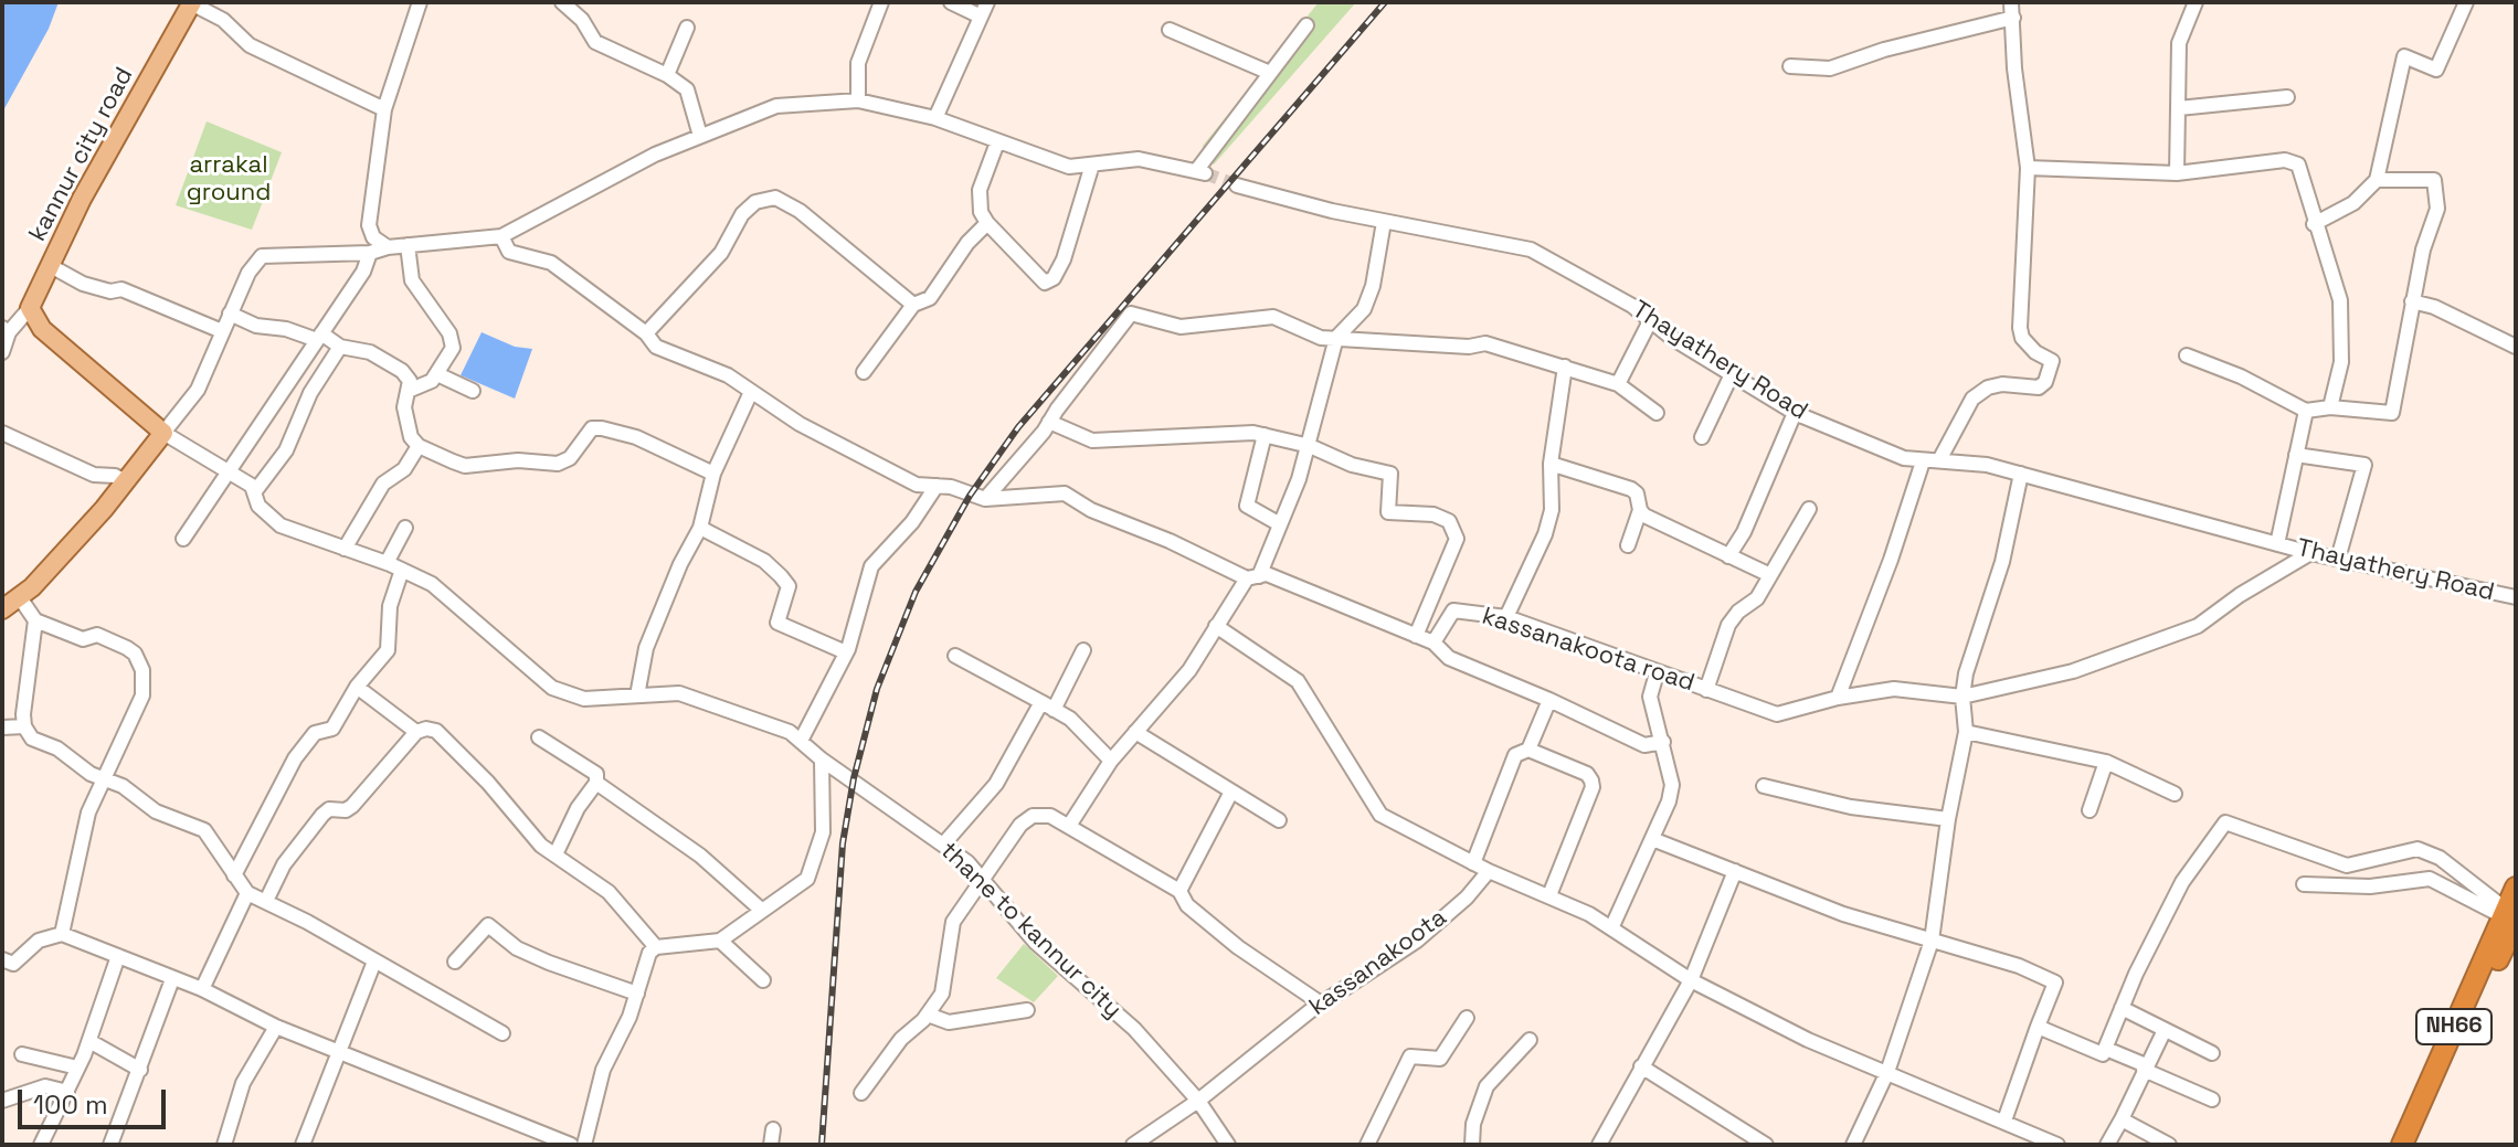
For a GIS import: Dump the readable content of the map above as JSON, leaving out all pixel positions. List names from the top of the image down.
{
  "streets": {
    "highway": ["NH66"],
    "main road": ["kannur city road"],
    "street": [
      "Thayathery Road",
      "kassanakoota road",
      "thane to kannur city",
      "kassanakoota"
    ]
  },
  "crossings": [
    ["Thayathery Road", "kassanakoota road"],
    ["thane to kannur city", "kassanakoota"]
  ],
  "parks": ["arrakal ground"],
  "scale_bar": "100 m"
}
